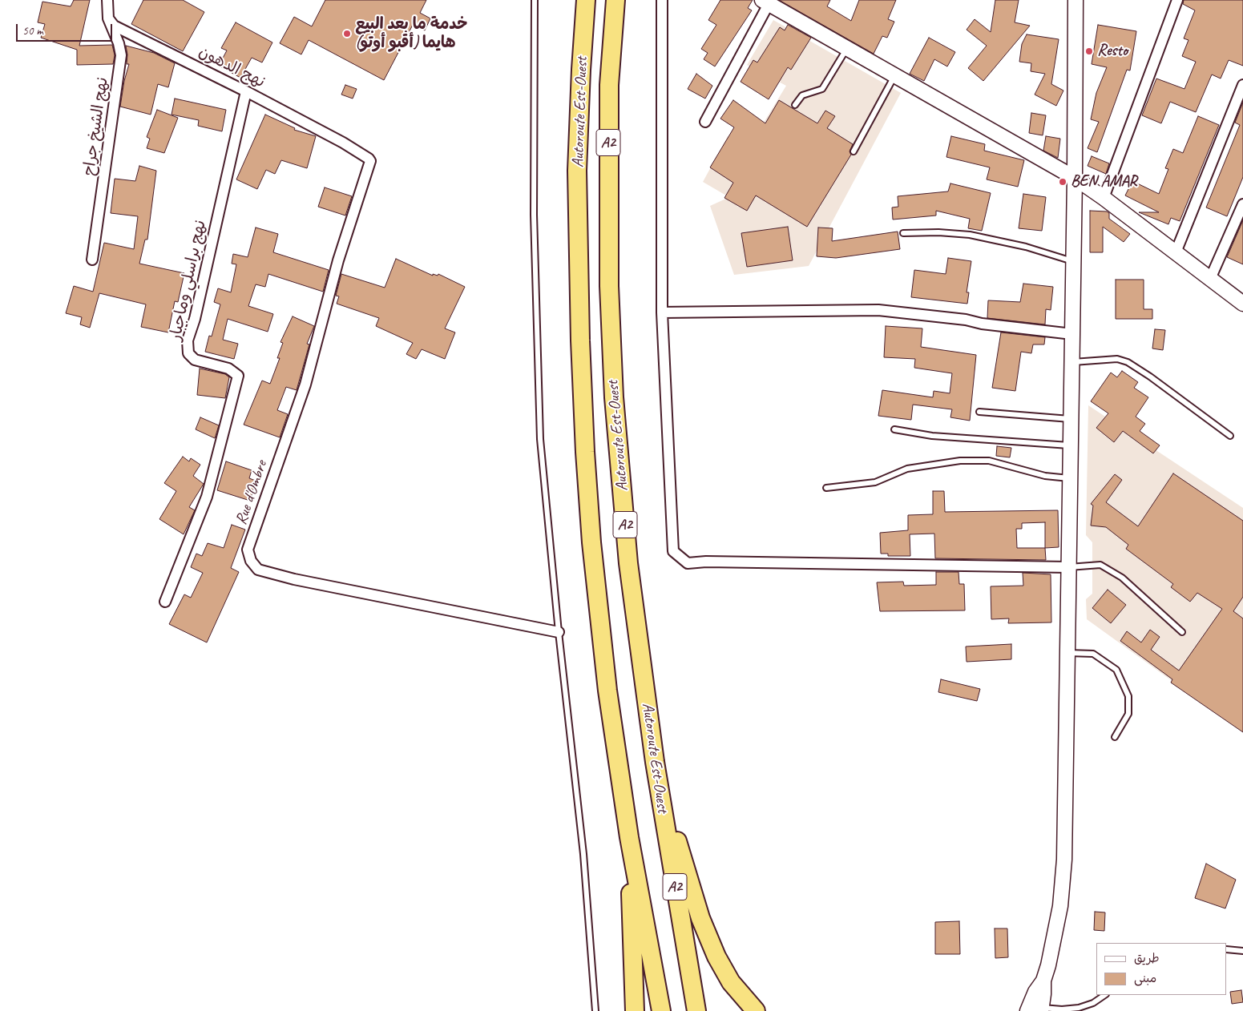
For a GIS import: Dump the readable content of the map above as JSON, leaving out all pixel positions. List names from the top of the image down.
{
  "streets": {
    "highway": ["Autoroute Est-Ouest", "A2"],
    "street": [
      "نهج الدهون",
      "نهج الشيخ جراح",
      "نهج براسلي وماجبار",
      "Rue d'Ombre"
    ]
  },
  "crossings": [
    ["نهج الدهون", "نهج الشيخ جراح"],
    ["نهج الدهون", "نهج براسلي وماجبار"],
    ["نهج الدهون", "Rue d'Ombre"]
  ],
  "places": ["خدمة ما بعد البيع هايما (أقبو أوتو)", "Resto", "BEN AMAR"],
  "legend": ["طريق", "مبنى"],
  "scale_bar": "50 m"
}
